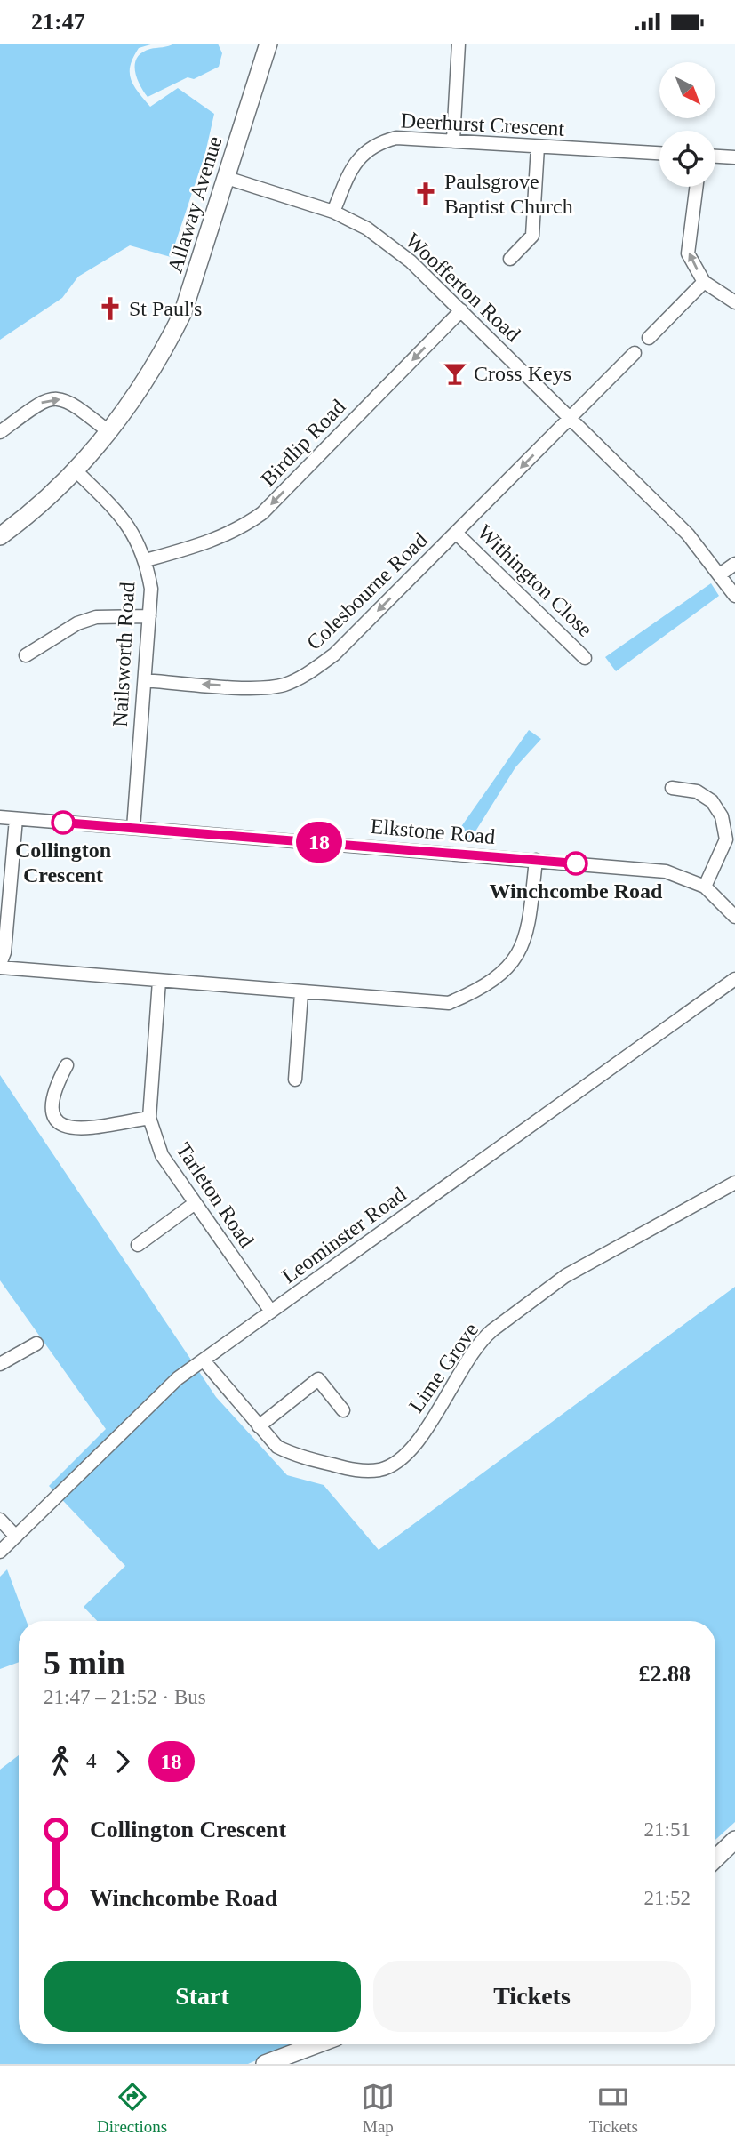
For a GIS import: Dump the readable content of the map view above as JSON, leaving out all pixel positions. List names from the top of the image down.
{
  "streets": {
    "street": [
      "Deerhurst Crescent",
      "Allaway Avenue",
      "Woofferton Road",
      "Birdlip Road",
      "Withington Close",
      "Colesbourne Road",
      "Nailsworth Road",
      "Elkstone Road",
      "Tarleton Road",
      "Leominster Road",
      "Lime Grove"
    ]
  },
  "crossings": [
    ["Deerhurst Crescent", "Woofferton Road"],
    ["Allaway Avenue", "Woofferton Road"],
    ["Allaway Avenue", "Nailsworth Road"],
    ["Woofferton Road", "Birdlip Road"],
    ["Woofferton Road", "Colesbourne Road"],
    ["Birdlip Road", "Nailsworth Road"],
    ["Withington Close", "Colesbourne Road"],
    ["Colesbourne Road", "Nailsworth Road"],
    ["Nailsworth Road", "Elkstone Road"],
    ["Tarleton Road", "Leominster Road"],
    ["Leominster Road", "Lime Grove"]
  ],
  "one_way": ["Birdlip Road", "Colesbourne Road"],
  "places": {
    "church": ["Paulsgrove Baptist Church", "St Paul's"],
    "bar": ["Cross Keys"],
    "other": ["Collington Crescent", "Winchcombe Road"]
  },
  "lines": ["bus line 18"],
  "north": "bottom right",
  "page": {
    "status": "21:47",
    "on_map": "18",
    "heading": ["5 min", "21:47 – 21:52 · Bus", "£2.88"],
    "legs": ["4", "18"],
    "list": [
      {
        "name": "Collington Crescent",
        "value": "21:51"
      },
      {
        "name": "Winchcombe Road",
        "value": "21:52"
      }
    ],
    "buttons": ["Start", "Tickets"],
    "tabs": ["Directions", "Map", "Tickets"]
  }
}
